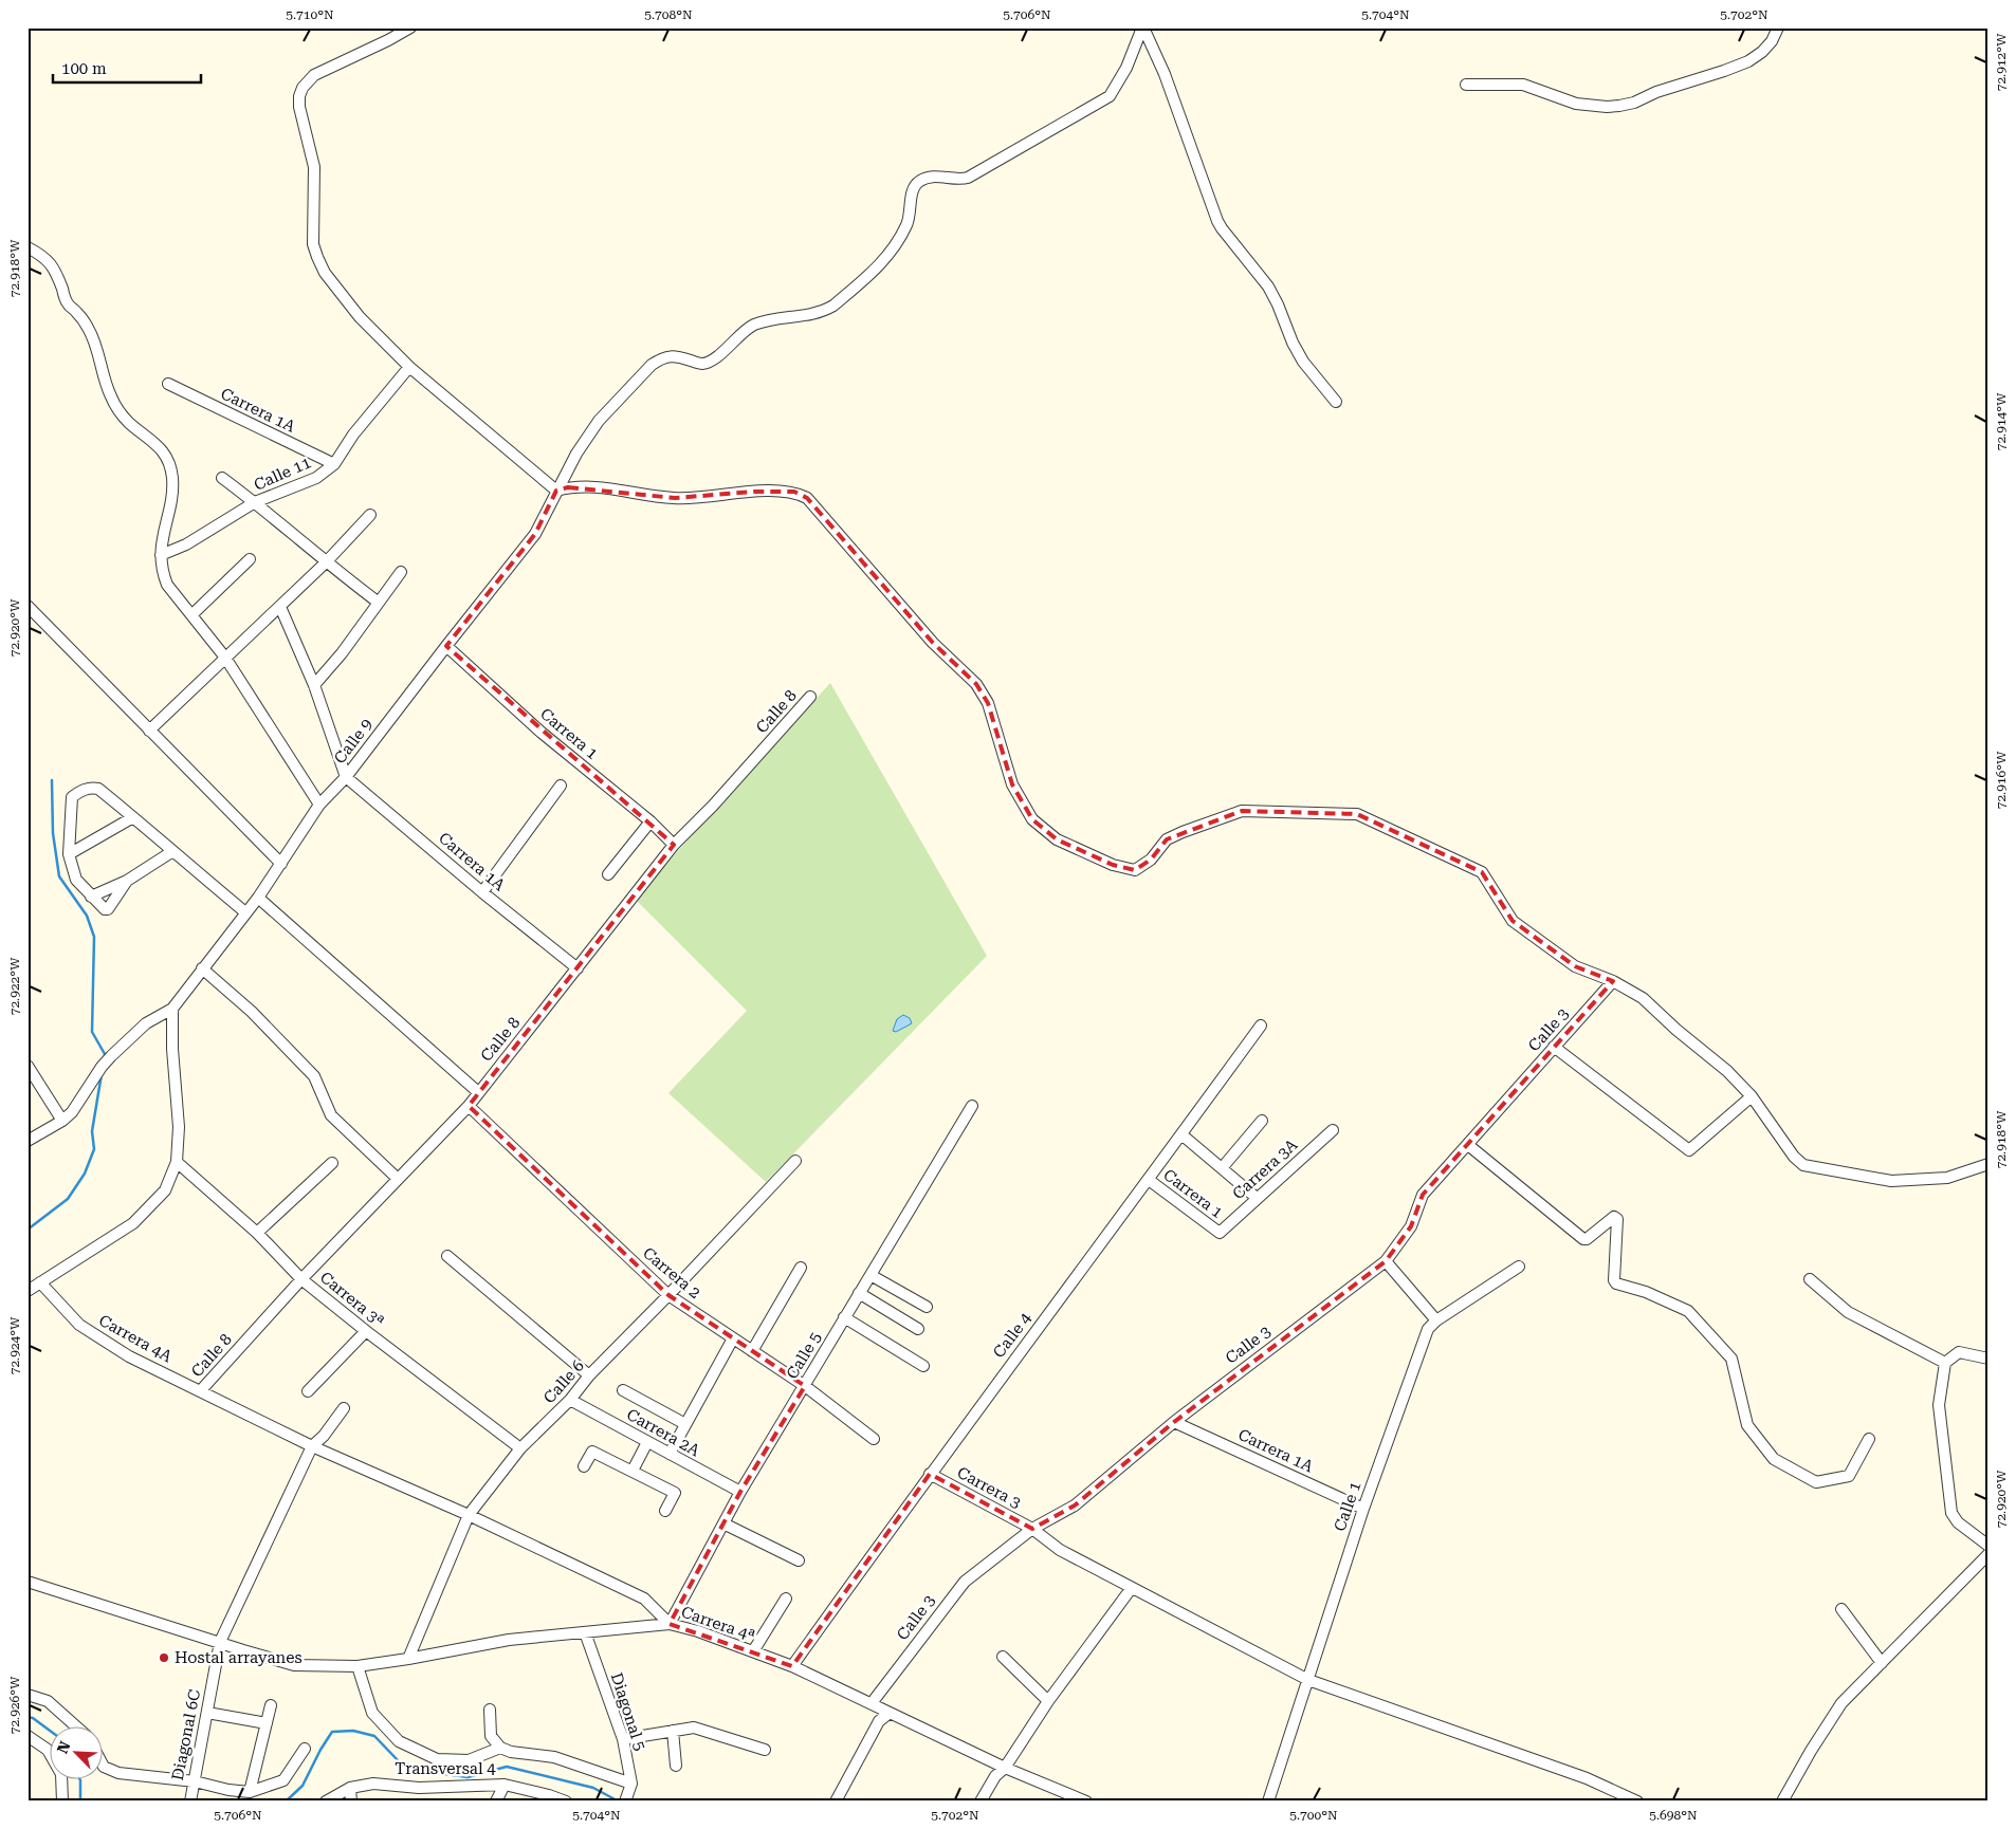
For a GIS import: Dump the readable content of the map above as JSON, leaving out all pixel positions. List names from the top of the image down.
{
  "streets": {
    "street": [
      "Carrera 1A",
      "Calle 11",
      "Calle 8",
      "Carrera 1",
      "Calle 9",
      "Calle 3",
      "Carrera 3A",
      "Carrera 2",
      "Carrera 3ª",
      "Calle 4",
      "Carrera 4A",
      "Calle 5",
      "Calle 6",
      "Carrera 2A",
      "Carrera 3",
      "Calle 1",
      "Carrera 4ª",
      "Diagonal 5",
      "Diagonal 6C",
      "Transversal 4"
    ]
  },
  "crossings": [
    ["Carrera 1A", "Calle 11"],
    ["Carrera 1A", "Calle 8"],
    ["Carrera 1A", "Calle 9"],
    ["Carrera 1A", "Calle 3"],
    ["Carrera 1A", "Calle 1"],
    ["Calle 8", "Carrera 1"],
    ["Calle 8", "Carrera 2"],
    ["Calle 8", "Carrera 3ª"],
    ["Calle 8", "Carrera 4A"],
    ["Carrera 1", "Calle 9"],
    ["Carrera 1", "Carrera 3A"],
    ["Carrera 1", "Calle 4"],
    ["Calle 3", "Carrera 3"],
    ["Calle 3", "Carrera 4ª"],
    ["Carrera 2", "Calle 5"],
    ["Carrera 2", "Calle 6"],
    ["Carrera 3ª", "Calle 6"],
    ["Calle 4", "Carrera 3"],
    ["Calle 4", "Carrera 4ª"],
    ["Carrera 4A", "Calle 5"],
    ["Carrera 4A", "Calle 6"],
    ["Carrera 4A", "Carrera 4ª"],
    ["Carrera 4A", "Diagonal 6C"],
    ["Calle 5", "Carrera 2A"],
    ["Calle 5", "Carrera 4ª"],
    ["Calle 6", "Carrera 2A"],
    ["Calle 6", "Carrera 4ª"],
    ["Carrera 3", "Calle 1"],
    ["Carrera 4ª", "Diagonal 5"],
    ["Carrera 4ª", "Diagonal 6C"]
  ],
  "places": ["Hostal arrayanes"],
  "scale_bar": "100 m",
  "north": "top left",
  "coordinates": [
    "5.710°N",
    "5.708°N",
    "5.706°N",
    "5.704°N",
    "5.702°N",
    "72.912°W",
    "72.918°W",
    "72.914°W",
    "72.920°W",
    "72.916°W",
    "72.922°W",
    "72.924°W",
    "72.926°W",
    "5.700°N",
    "5.698°N"
  ]
}
